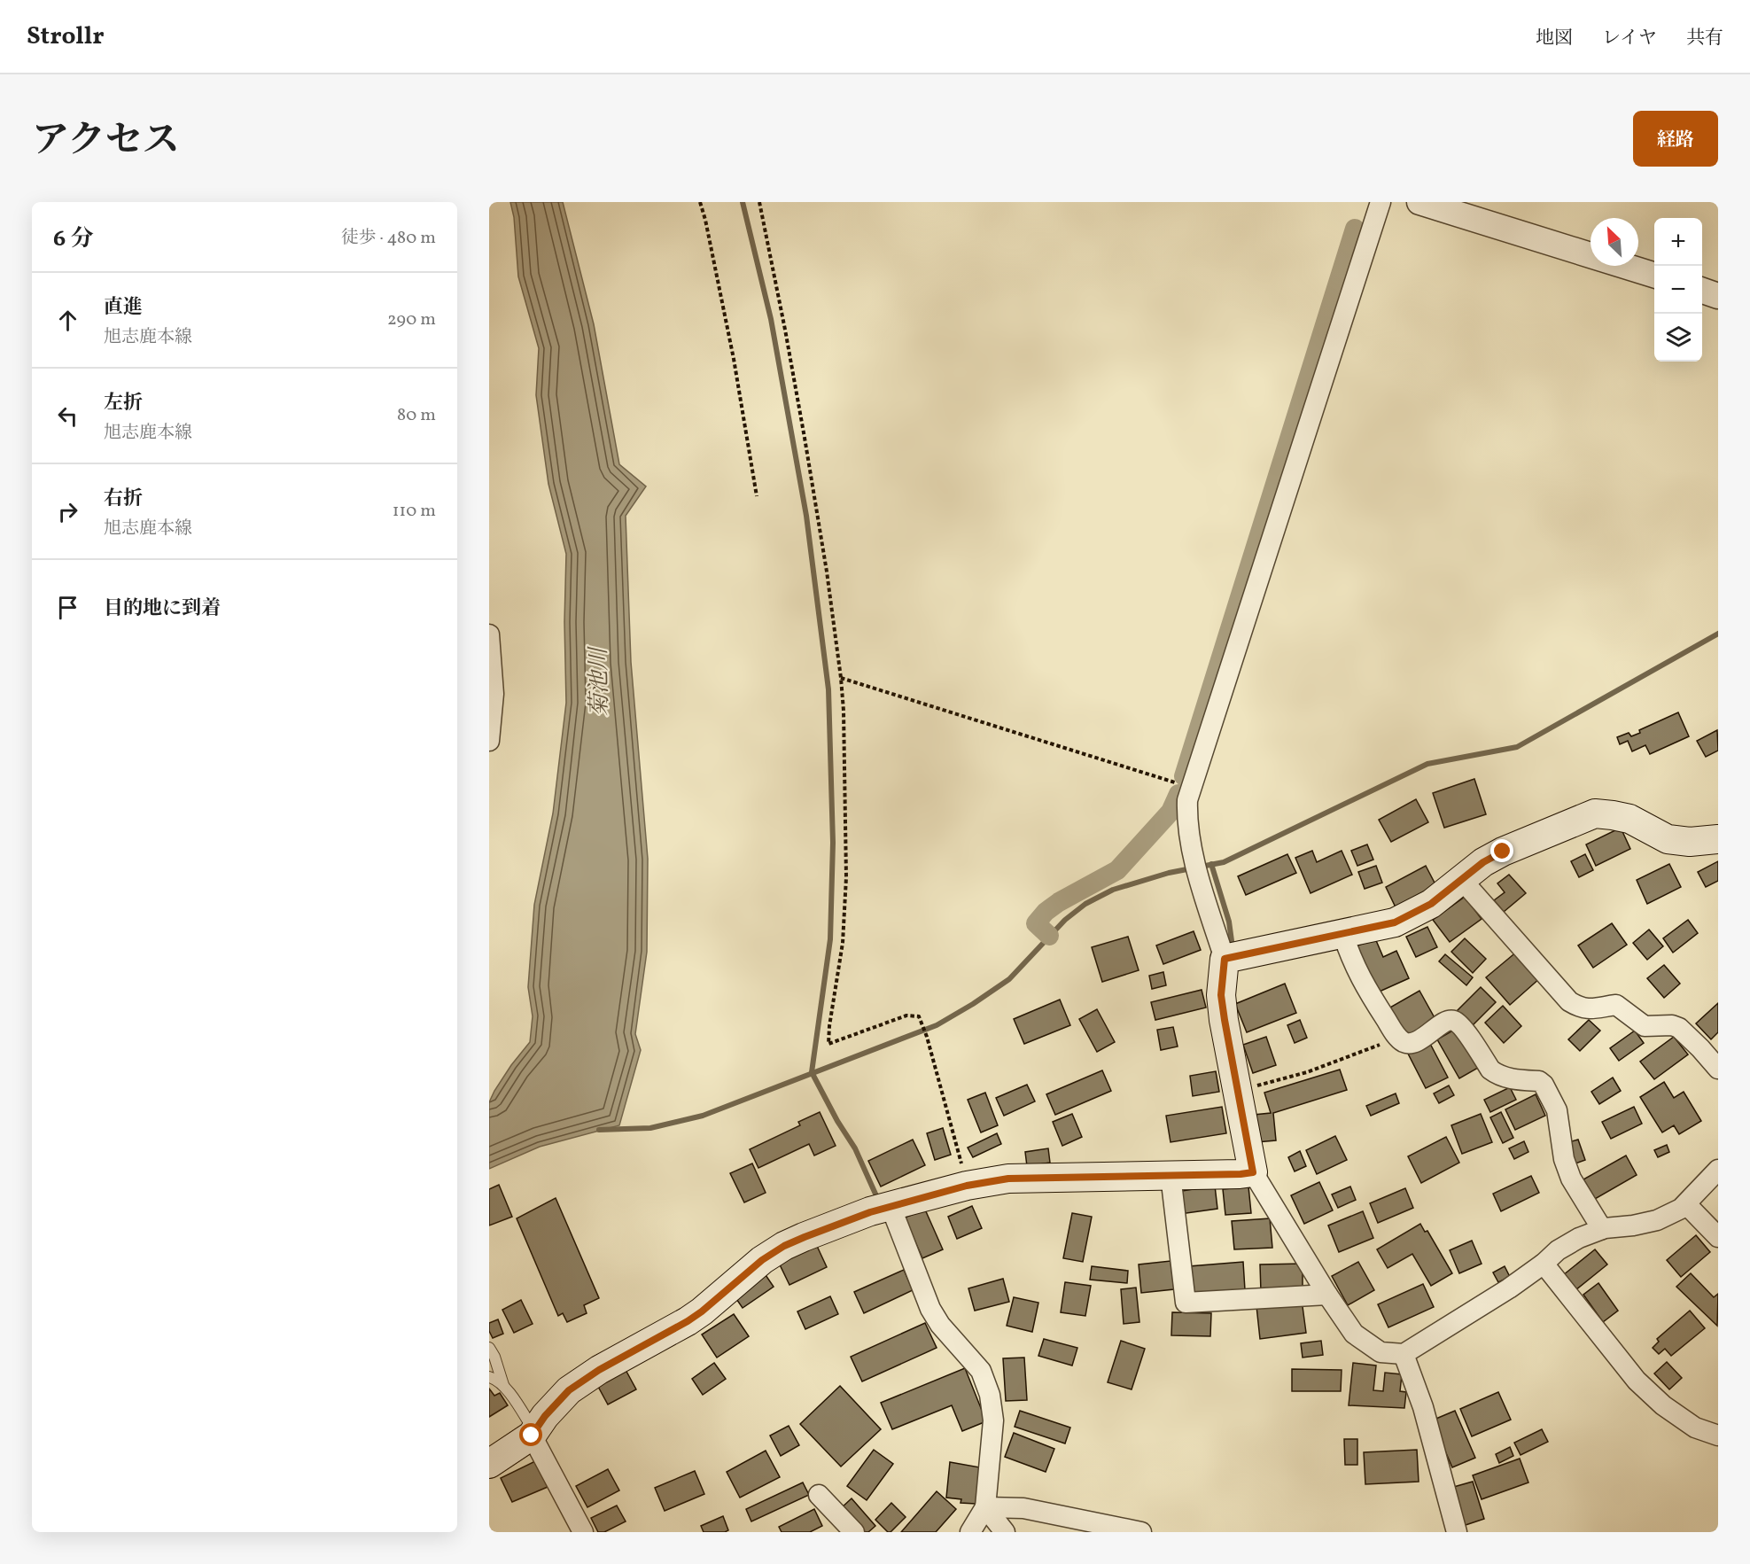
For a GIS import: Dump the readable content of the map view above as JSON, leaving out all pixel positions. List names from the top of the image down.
{
  "water": ["菊池川"],
  "north": "top left",
  "page": {
    "header": "Strollr",
    "nav": ["地図", "レイヤ", "共有"],
    "title": "アクセス",
    "buttons": "経路",
    "heading": ["6 分", "徒歩 · 480 m"],
    "map_buttons": ["+", "−"],
    "list": [
      ["直進", "旭志鹿本線", "290 m"],
      ["左折", "旭志鹿本線", "80 m"],
      ["右折", "旭志鹿本線", "110 m"],
      "目的地に到着"
    ]
  }
}
